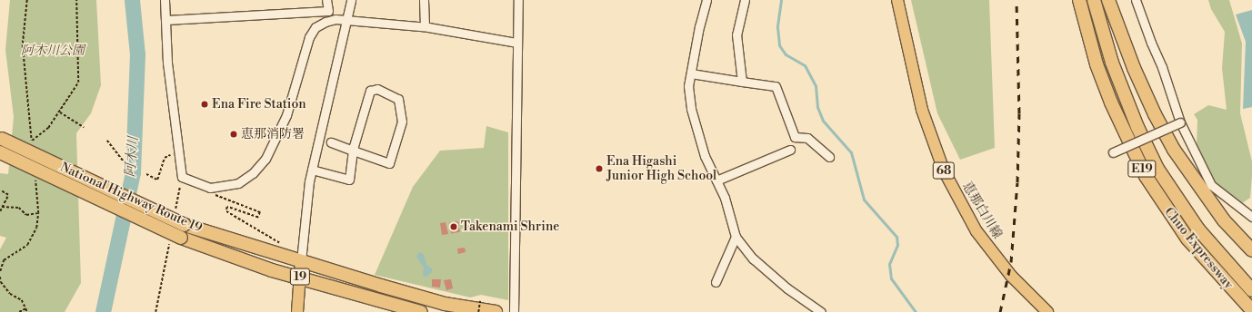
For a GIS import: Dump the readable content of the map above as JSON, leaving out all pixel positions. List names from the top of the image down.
{
  "streets": {
    "highway": [
      "E19",
      "National Highway Route 19",
      "Chuo Expressway",
      "19"
    ],
    "main road": ["68", "恵那白川線"]
  },
  "water": ["阿木川"],
  "parks": ["阿木川公園"],
  "places": [
    "Ena Fire Station",
    "恵那消防署",
    "Ena Higashi Junior High School",
    "Takenami Shrine"
  ]
}
